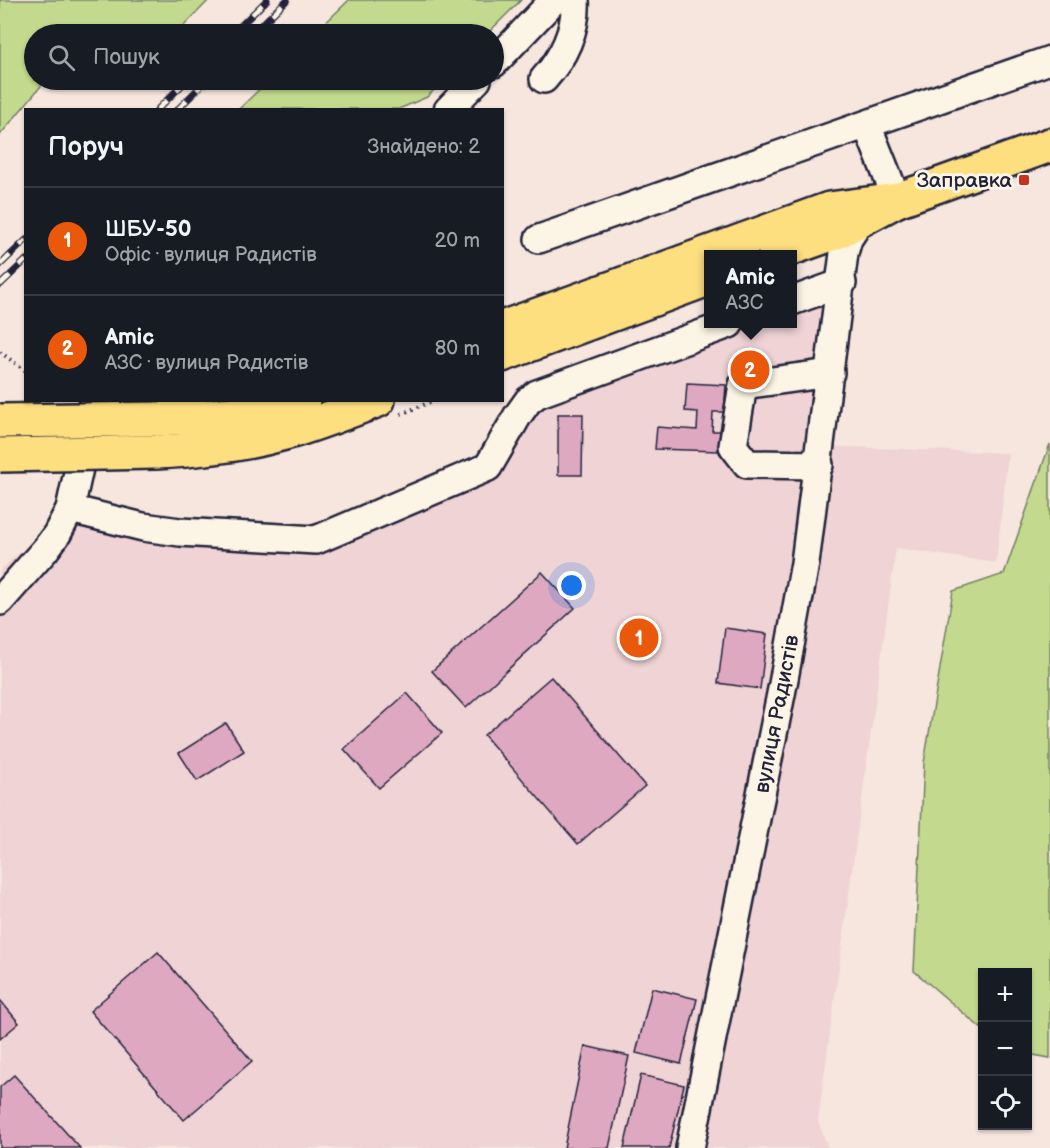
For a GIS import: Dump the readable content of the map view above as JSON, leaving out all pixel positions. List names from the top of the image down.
{
  "streets": {
    "street": ["вулиця Радистів"]
  },
  "places": {
    "transit": ["Заправка"]
  },
  "page": {
    "search": "Пошук",
    "heading": ["Поруч", "Знайдено: 2"],
    "list": [
      {
        "mark": "1",
        "name": "ШБУ-50",
        "note": "Офіс · вулиця Радистів",
        "value": "20 m"
      },
      {
        "mark": "2",
        "name": "Amic",
        "note": "АЗС · вулиця Радистів",
        "value": "80 m"
      }
    ],
    "popup": ["Amic", "АЗС"],
    "pins": ["2", "1"],
    "map_buttons": ["+", "−"]
  }
}
